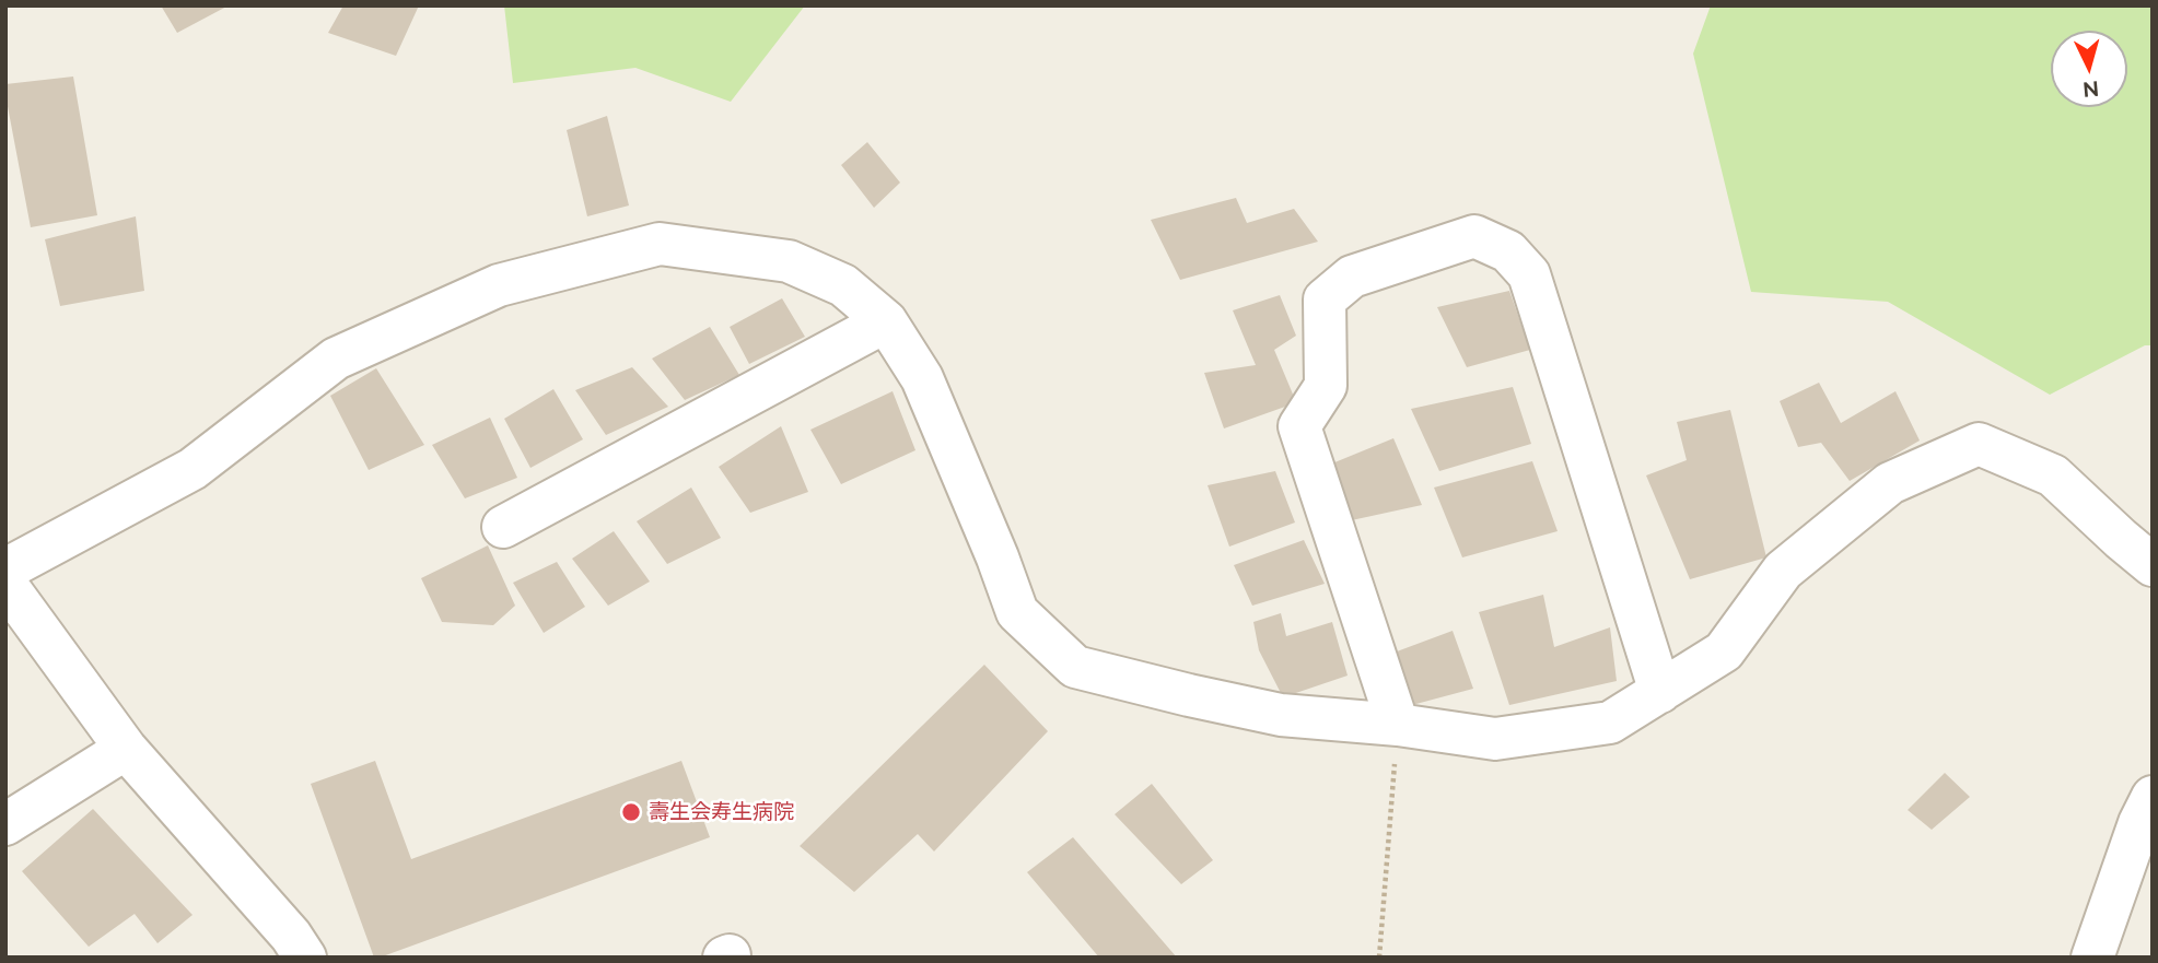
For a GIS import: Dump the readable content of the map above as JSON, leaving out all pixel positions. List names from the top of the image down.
{
  "places": ["壽生会寿生病院"],
  "north": "bottom"
}
